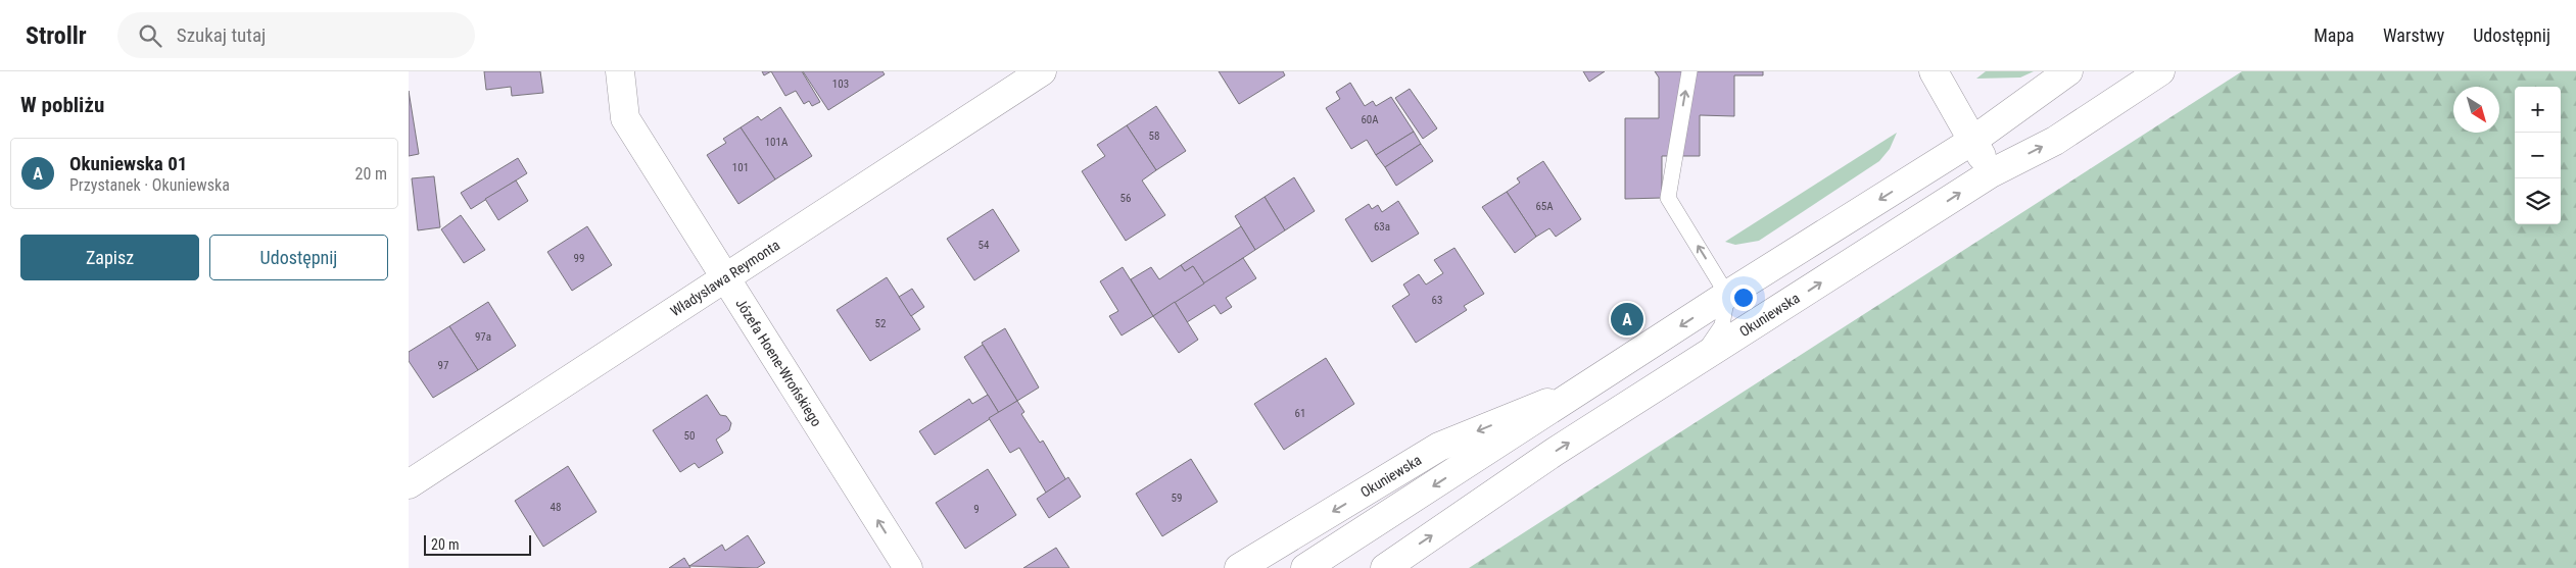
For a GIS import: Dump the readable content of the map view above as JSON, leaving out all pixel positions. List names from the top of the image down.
{
  "streets": {
    "main road": ["Władysława Reymonta", "Okuniewska", "Józefa Hoene-Wrońskiego"]
  },
  "crossings": [
    ["Władysława Reymonta", "Józefa Hoene-Wrońskiego"]
  ],
  "one_way": ["Józefa Hoene-Wrońskiego"],
  "house_numbers": [
    "103",
    "60A",
    "58",
    "101A",
    "101",
    "56",
    "65A",
    "63a",
    "54",
    "99",
    "63",
    "52",
    "97a",
    "97",
    "61",
    "50",
    "59",
    "48",
    "9"
  ],
  "scale_bar": "20 m",
  "north": "bottom right",
  "page": {
    "header": "Strollr",
    "search": "Szukaj tutaj",
    "nav": ["Mapa", "Warstwy", "Udostępnij"],
    "heading": "W pobliżu",
    "map_buttons": ["+", "−"],
    "list": [
      {
        "mark": "A",
        "name": "Okuniewska 01",
        "note": "Przystanek · Okuniewska",
        "value": "20 m"
      }
    ],
    "buttons": ["Zapisz", "Udostępnij"],
    "pins": "A",
    "scale": "20 m"
  }
}
